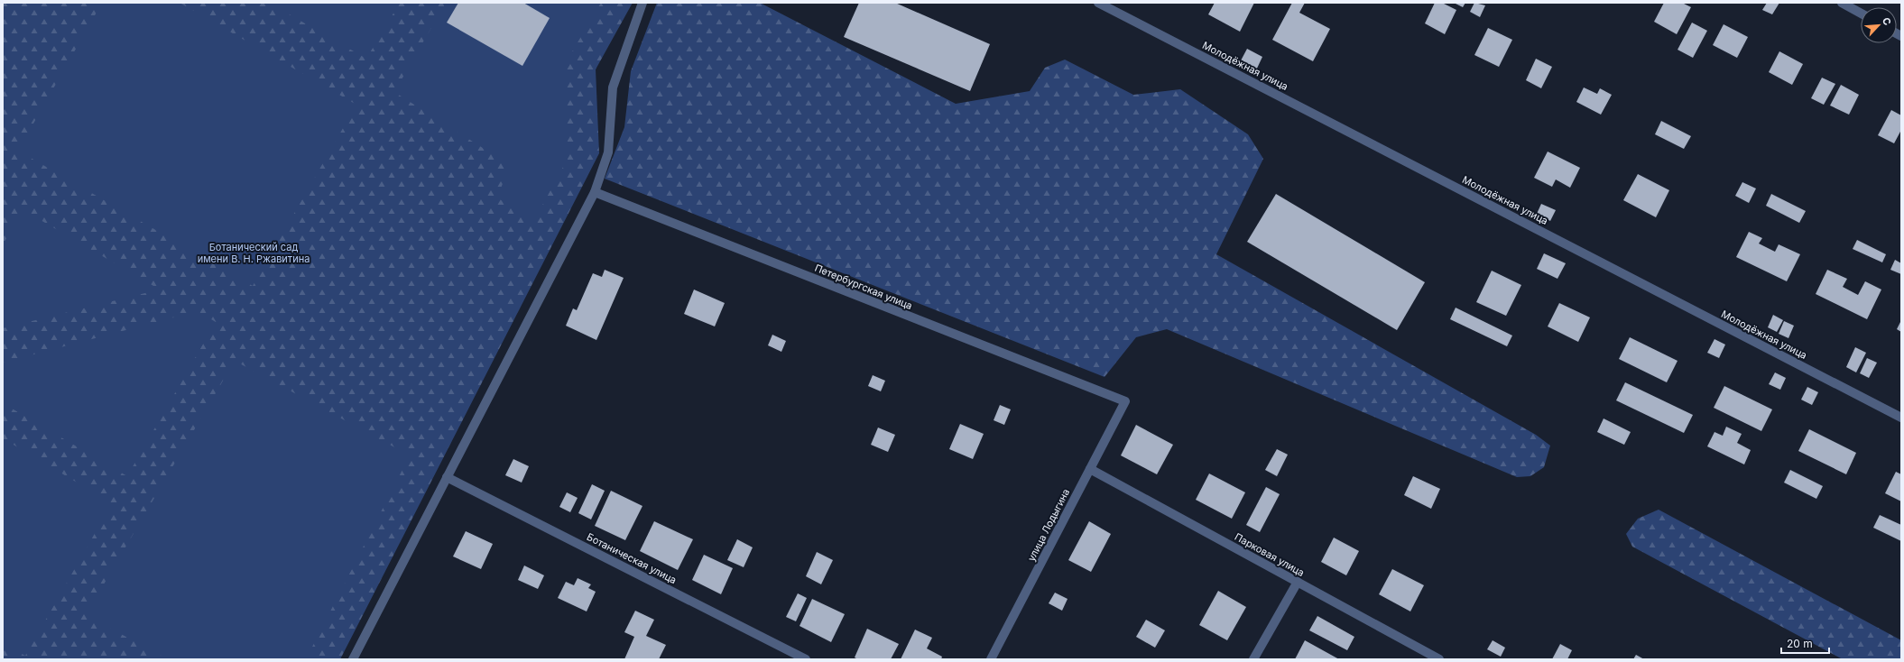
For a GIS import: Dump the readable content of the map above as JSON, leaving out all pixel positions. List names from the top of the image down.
{
  "streets": {
    "street": [
      "Молодёжная улица",
      "Петербургская улица",
      "улица Лодыгина",
      "Парковая улица",
      "Ботаническая улица"
    ]
  },
  "crossings": [
    ["Петербургская улица", "улица Лодыгина"],
    ["улица Лодыгина", "Парковая улица"]
  ],
  "parks": ["Ботанический сад имени В. Н. Ржавитина"],
  "scale_bar": "20 m",
  "north": "top right"
}
